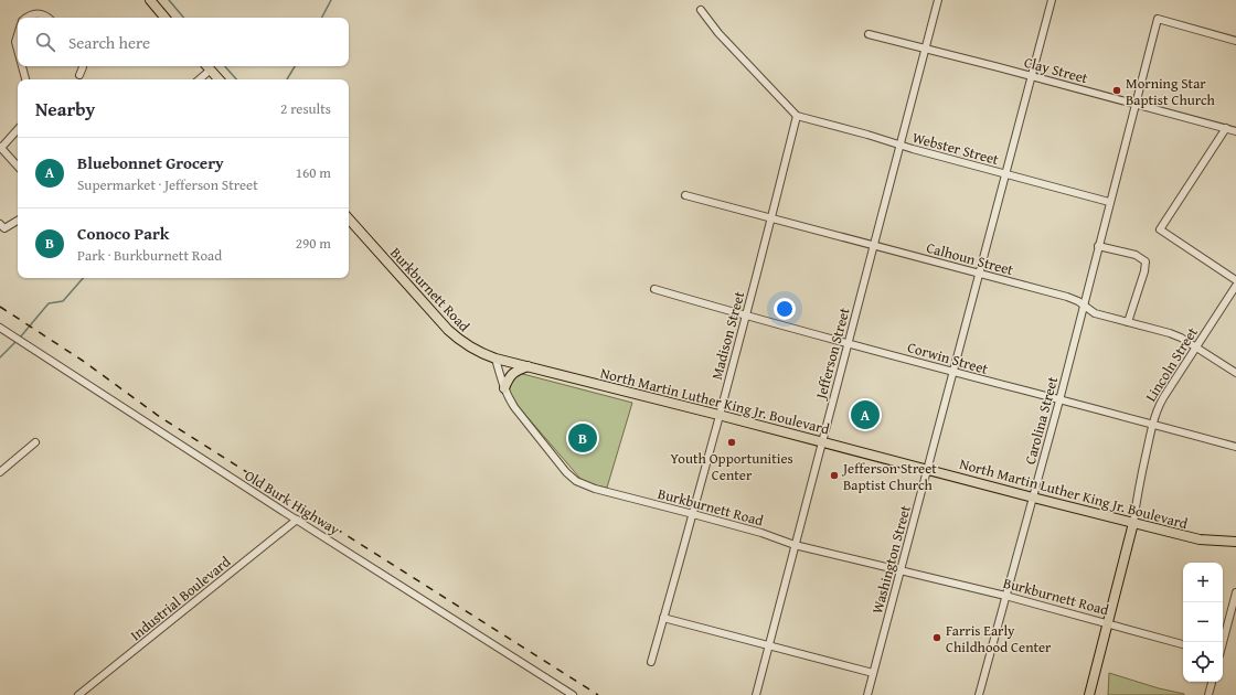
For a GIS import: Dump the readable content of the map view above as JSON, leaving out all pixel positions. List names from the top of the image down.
{
  "streets": {
    "main road": ["Burkburnett Road", "Lincoln Street", "North Martin Luther King Jr. Boulevard"],
    "street": [
      "Clay Street",
      "Webster Street",
      "Calhoun Street",
      "Madison Street",
      "Jefferson Street",
      "Corwin Street",
      "Carolina Street",
      "Old Burk Highway",
      "Washington Street",
      "Industrial Boulevard"
    ]
  },
  "crossings": [
    ["Clay Street", "Jefferson Street"],
    ["Clay Street", "Carolina Street"],
    ["Clay Street", "Washington Street"],
    ["Webster Street", "Madison Street"],
    ["Webster Street", "Jefferson Street"],
    ["Webster Street", "Carolina Street"],
    ["Webster Street", "Washington Street"],
    ["Calhoun Street", "Madison Street"],
    ["Calhoun Street", "Jefferson Street"],
    ["Calhoun Street", "Lincoln Street"],
    ["Calhoun Street", "Carolina Street"],
    ["Calhoun Street", "Washington Street"],
    ["Burkburnett Road", "Madison Street"],
    ["Burkburnett Road", "Jefferson Street"],
    ["Burkburnett Road", "Lincoln Street"],
    ["Burkburnett Road", "North Martin Luther King Jr. Boulevard"],
    ["Burkburnett Road", "Carolina Street"],
    ["Burkburnett Road", "Washington Street"],
    ["Madison Street", "Corwin Street"],
    ["Madison Street", "North Martin Luther King Jr. Boulevard"],
    ["Jefferson Street", "Corwin Street"],
    ["Jefferson Street", "North Martin Luther King Jr. Boulevard"],
    ["Corwin Street", "Lincoln Street"],
    ["Corwin Street", "Carolina Street"],
    ["Corwin Street", "Washington Street"],
    ["Lincoln Street", "North Martin Luther King Jr. Boulevard"],
    ["North Martin Luther King Jr. Boulevard", "Carolina Street"],
    ["North Martin Luther King Jr. Boulevard", "Washington Street"],
    ["Old Burk Highway", "Industrial Boulevard"]
  ],
  "places": [
    "Morning Star Baptist Church",
    "Youth Opportunities Center",
    "Jefferson Street Baptist Church",
    "Farris Early Childhood Center"
  ],
  "page": {
    "search": "Search here",
    "heading": ["Nearby", "2 results"],
    "list": [
      {
        "mark": "A",
        "name": "Bluebonnet Grocery",
        "note": "Supermarket · Jefferson Street",
        "value": "160 m"
      },
      {
        "mark": "B",
        "name": "Conoco Park",
        "note": "Park · Burkburnett Road",
        "value": "290 m"
      }
    ],
    "pins": ["A", "B"],
    "map_buttons": ["+", "−"]
  }
}
